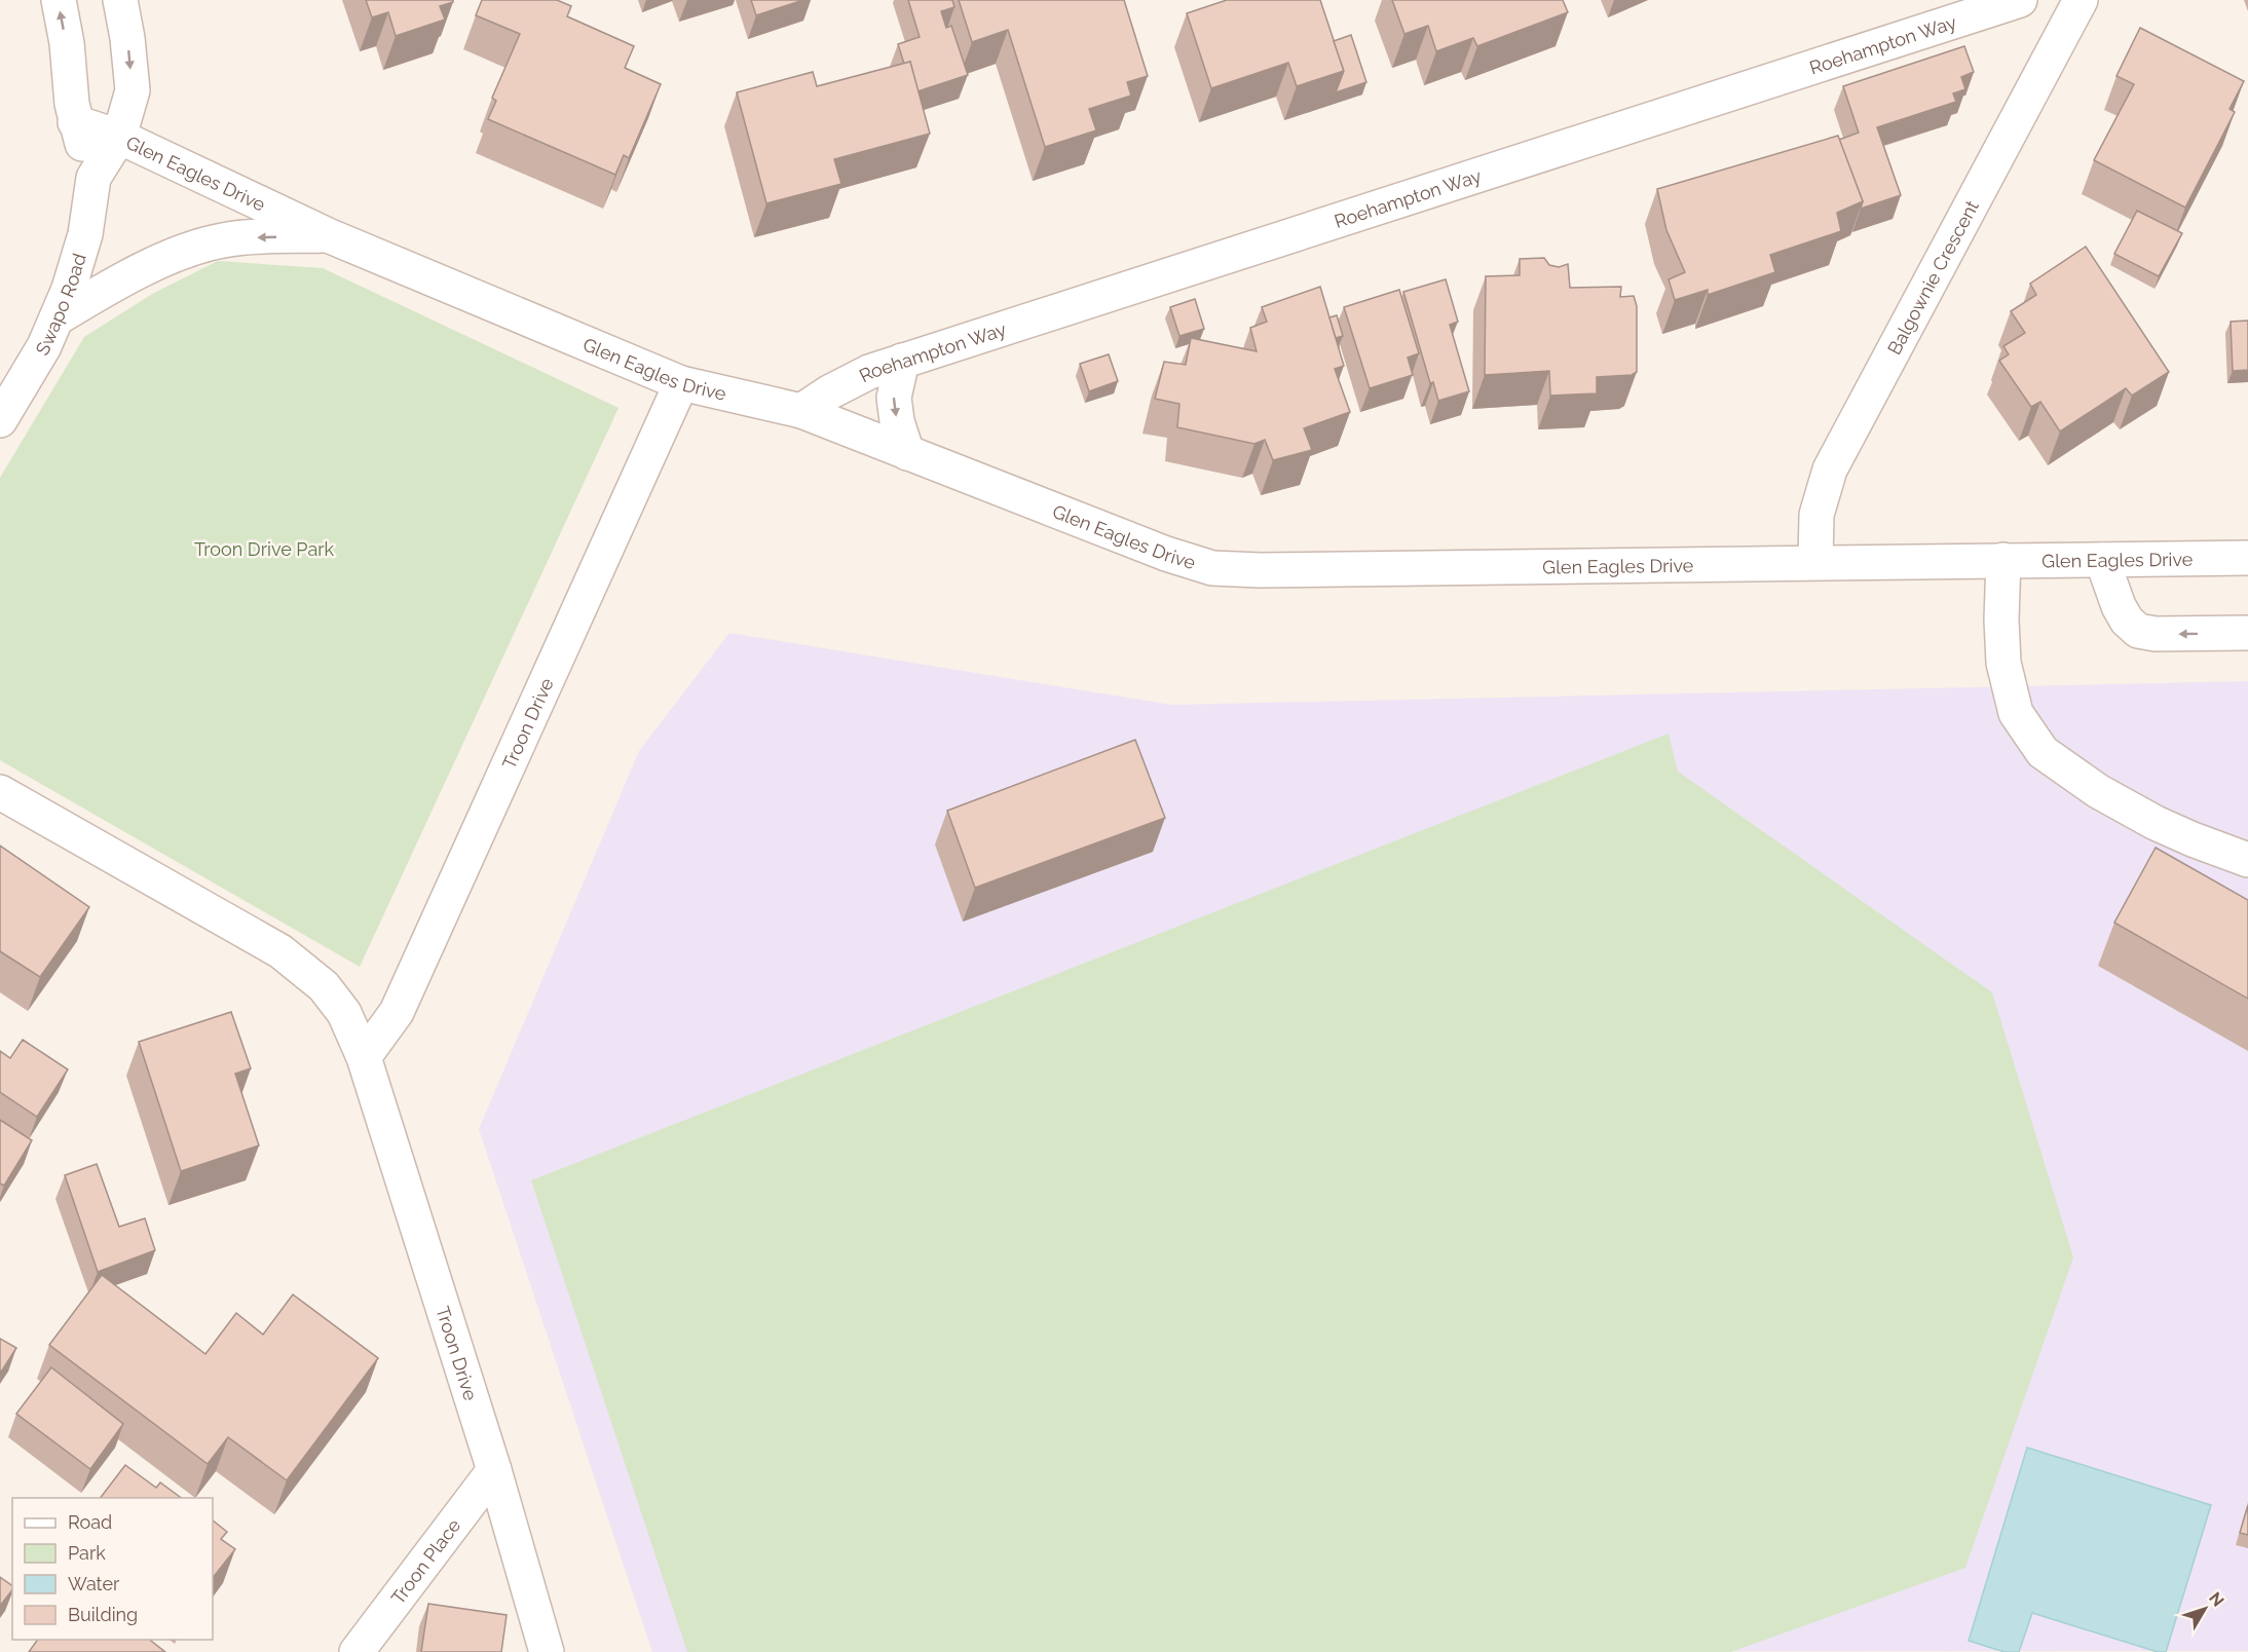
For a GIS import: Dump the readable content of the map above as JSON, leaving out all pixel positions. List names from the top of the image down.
{
  "streets": {
    "street": [
      "Roehampton Way",
      "Glen Eagles Drive",
      "Balgownie Crescent",
      "Swapo Road",
      "Troon Drive",
      "Troon Place"
    ]
  },
  "crossings": [
    ["Roehampton Way", "Glen Eagles Drive"],
    ["Glen Eagles Drive", "Balgownie Crescent"],
    ["Glen Eagles Drive", "Swapo Road"],
    ["Glen Eagles Drive", "Troon Drive"],
    ["Troon Drive", "Troon Place"]
  ],
  "parks": ["Troon Drive Park"],
  "legend": [
    "Road",
    "Park",
    "Water",
    "Building"
  ],
  "north": "top right"
}
